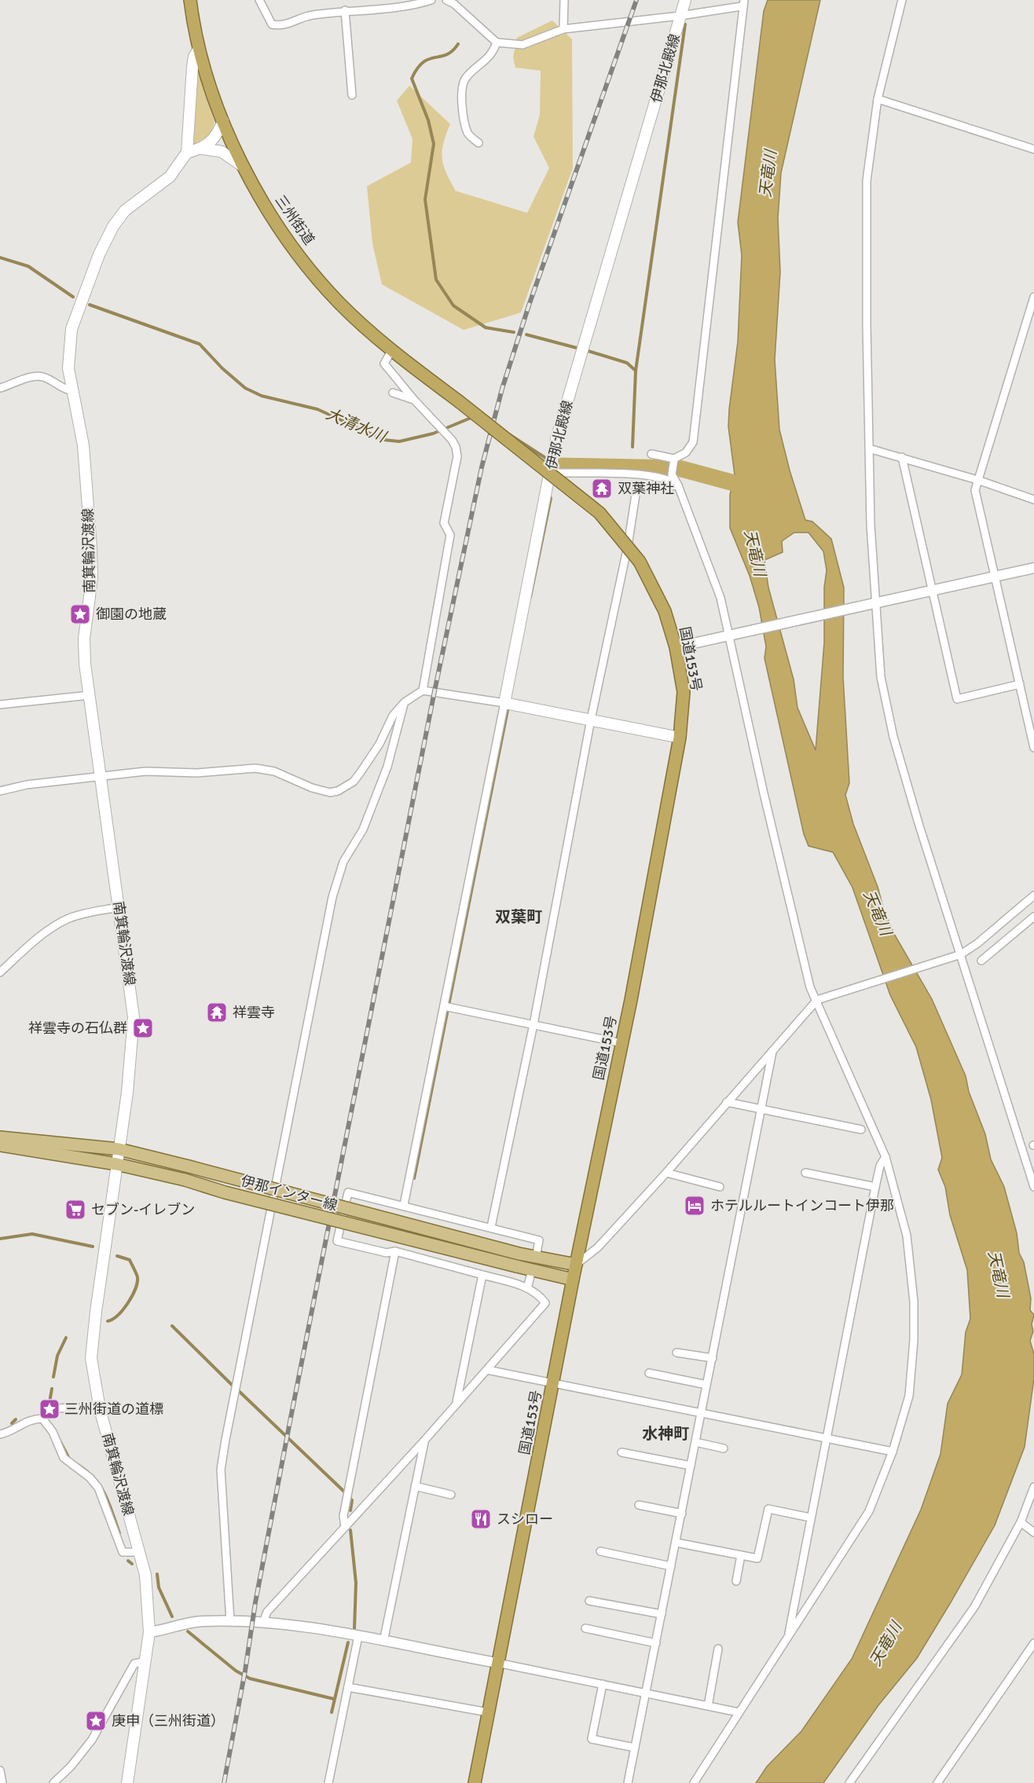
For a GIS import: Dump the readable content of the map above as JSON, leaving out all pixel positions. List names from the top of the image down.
{
  "streets": {
    "highway": ["三州街道", "国道153号"],
    "main road": ["伊那北殿線", "南箕輪沢渡線", "伊那インター線"]
  },
  "crossings": [
    ["三州街道", "国道153号"],
    ["南箕輪沢渡線", "伊那インター線"],
    ["国道153号", "伊那インター線"]
  ],
  "districts": ["双葉町", "水神町"],
  "water": ["天竜川", "大清水川"],
  "places": {
    "temple": ["双葉神社", "祥雲寺"],
    "place": [
      "御園の地蔵",
      "祥雲寺の石仏群",
      "三州街道の道標",
      "庚申（三州街道）"
    ],
    "hotel": ["ホテルルートインコート伊那"],
    "supermarket": ["セブン-イレブン"],
    "restaurant": ["スシロー"]
  }
}
